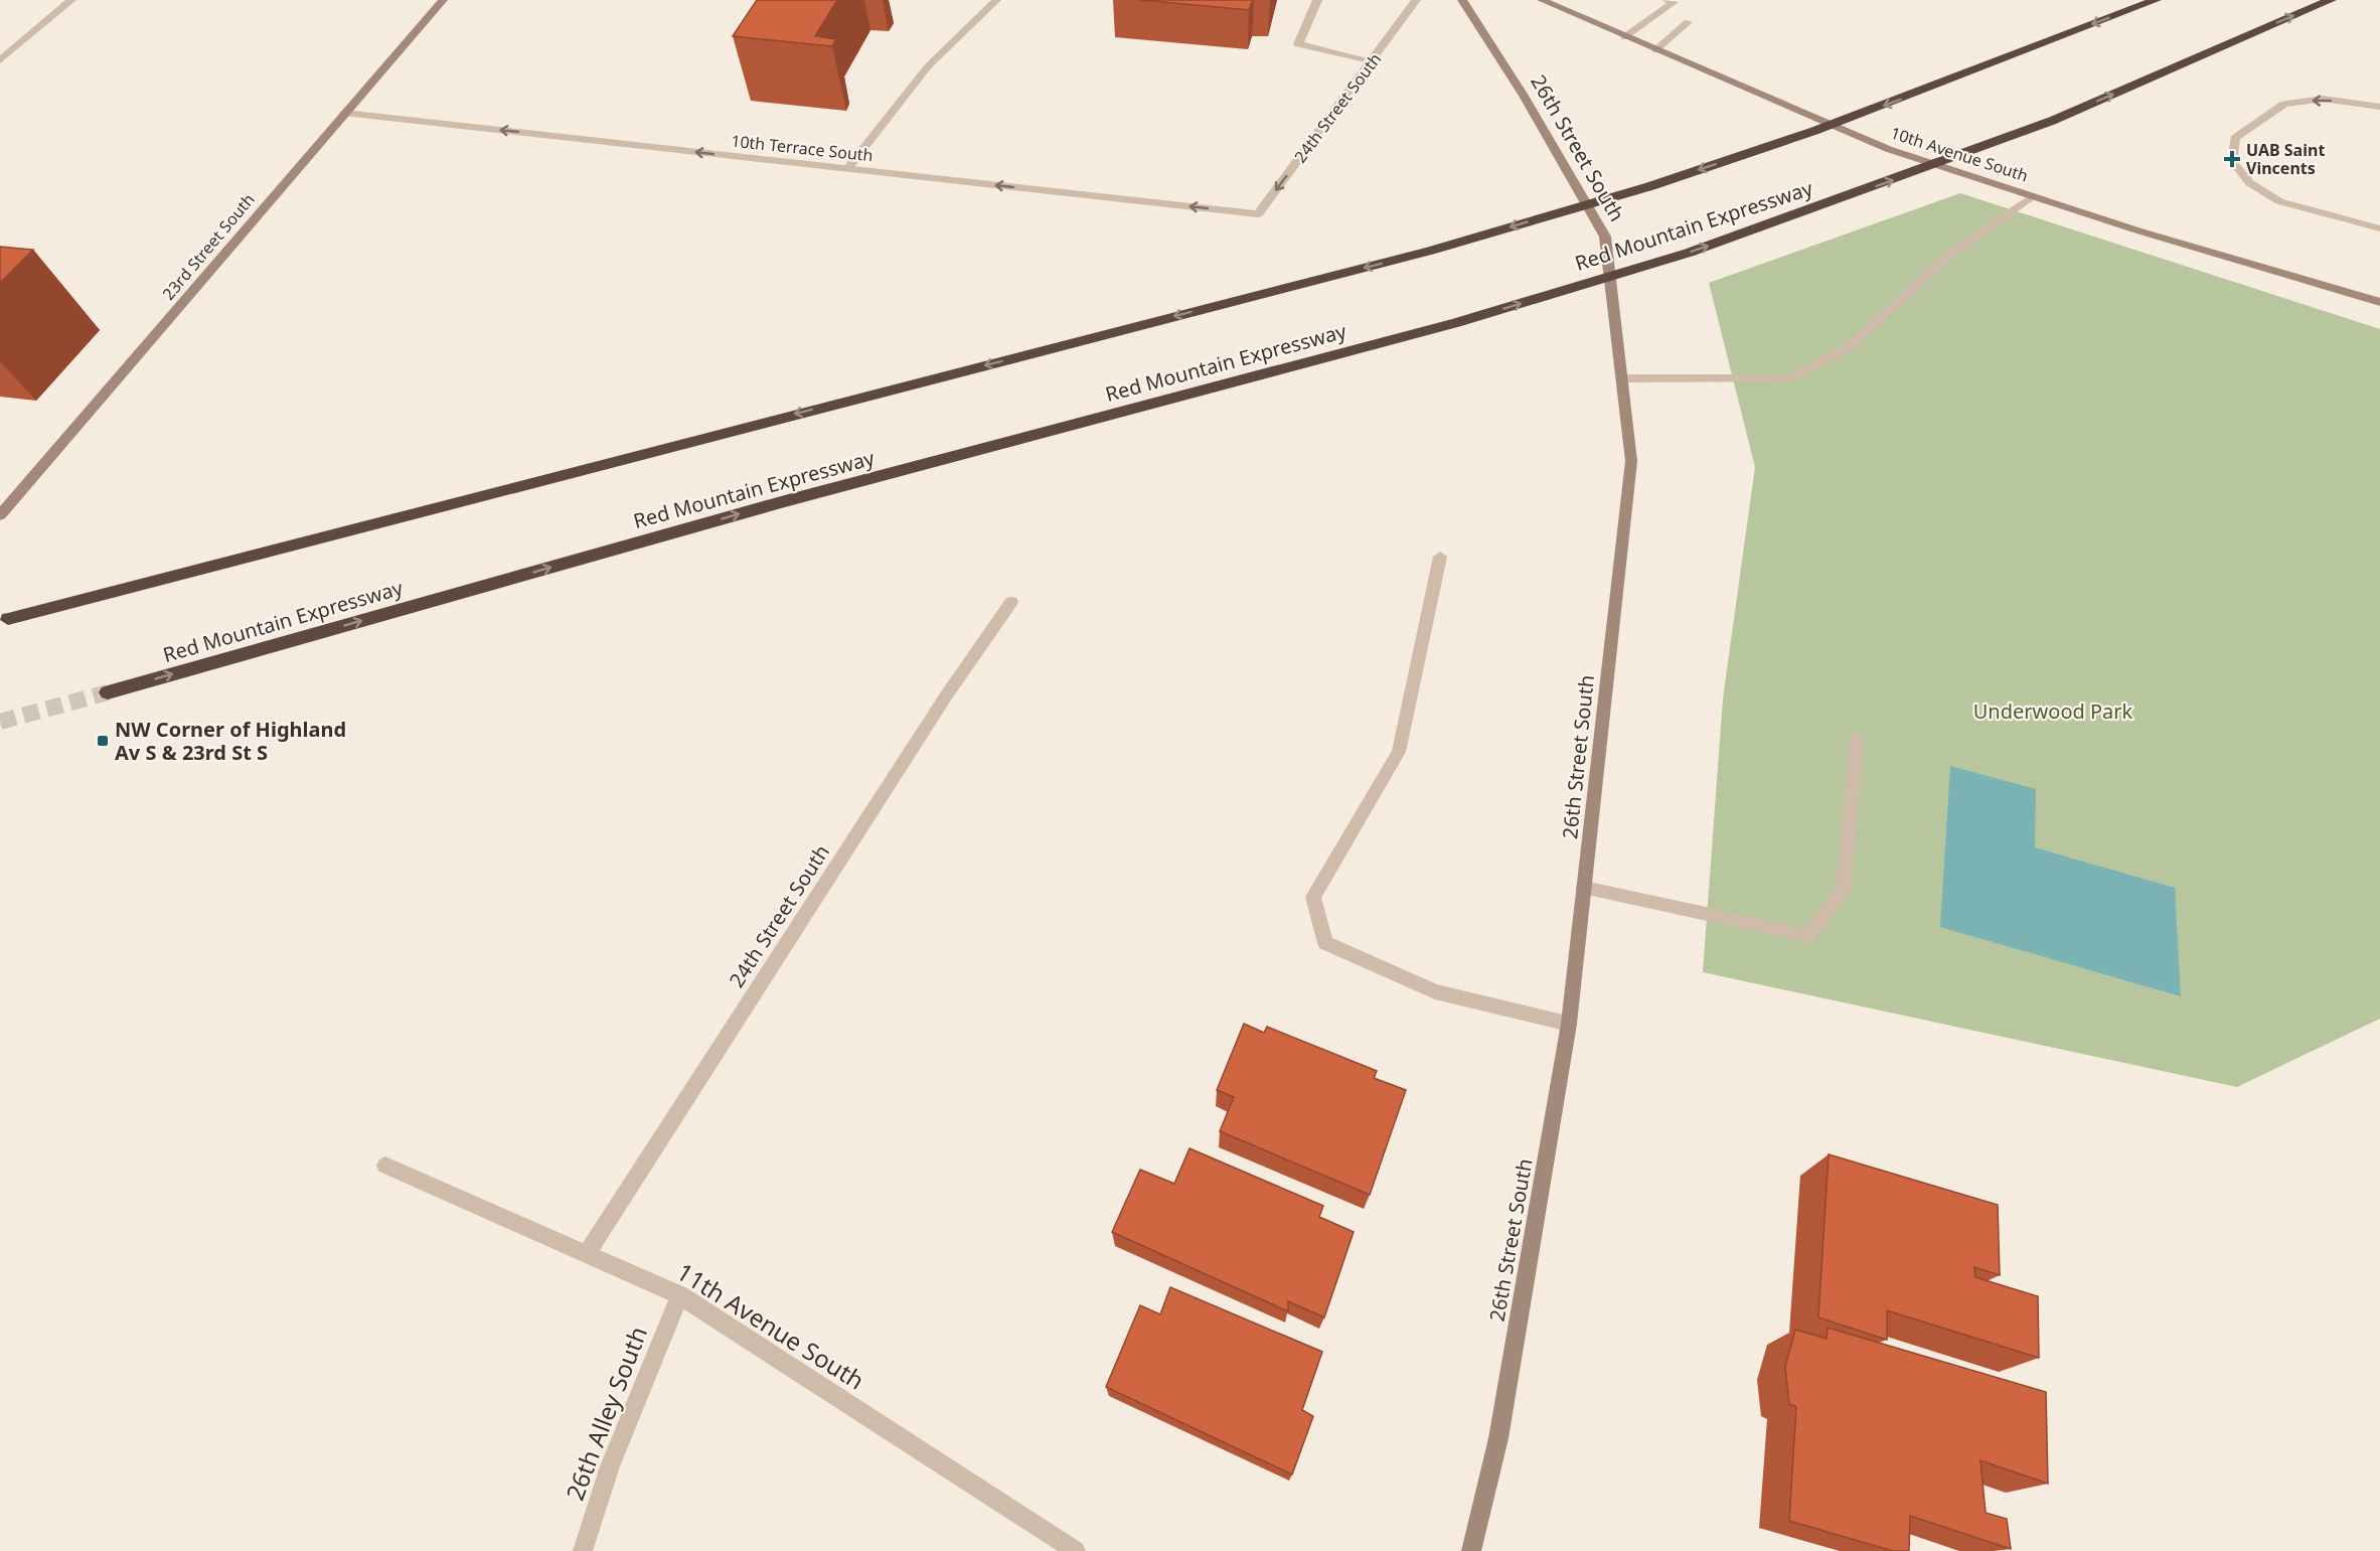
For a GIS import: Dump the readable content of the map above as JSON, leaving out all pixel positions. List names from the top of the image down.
{
  "streets": {
    "highway": ["Red Mountain Expressway"],
    "street": [
      "24th Street South",
      "10th Terrace South",
      "26th Street South",
      "10th Avenue South",
      "23rd Street South",
      "11th Avenue South",
      "26th Alley South"
    ]
  },
  "crossings": [
    ["24th Street South", "10th Terrace South"],
    ["24th Street South", "11th Avenue South"],
    ["10th Terrace South", "23rd Street South"],
    ["11th Avenue South", "26th Alley South"]
  ],
  "one_way": ["10th Terrace South"],
  "parks": ["Underwood Park"],
  "places": {
    "health": ["UAB Saint Vincents"],
    "transit": ["NW Corner of Highland Av S & 23rd St S"]
  }
}
